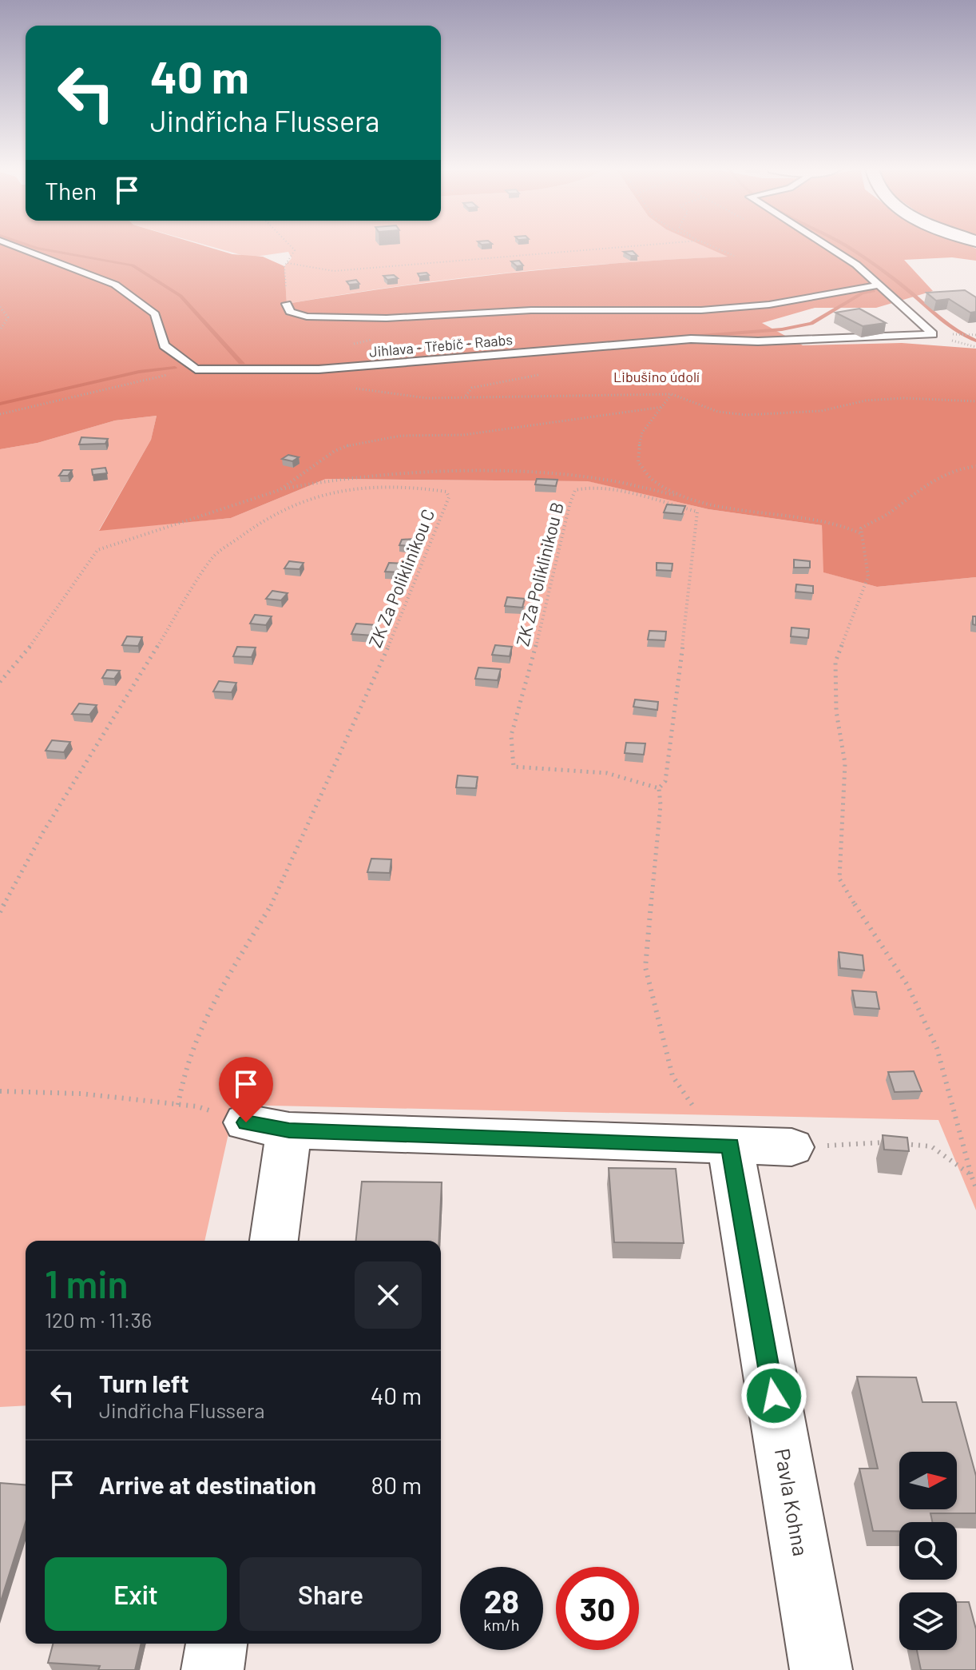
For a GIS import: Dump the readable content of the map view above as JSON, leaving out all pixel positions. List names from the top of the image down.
{
  "streets": {
    "street": ["Pavla Kohna"],
    "lane": ["Jihlava - Třebíč - Raabs"],
    "path": ["ZK Za Poliklinikou B", "ZK Za Poliklinikou C"]
  },
  "crossings": [
    ["ZK Za Poliklinikou B", "Pavla Kohna"]
  ],
  "parks": ["Libušino údolí"],
  "north": "right",
  "page": {
    "turn": ["40 m", "Jindřicha Flussera"],
    "then": "Then",
    "heading": ["1 min", "120 m · 11:36"],
    "list": [
      {
        "name": "Turn left",
        "note": "Jindřicha Flussera",
        "value": "40 m"
      },
      {
        "name": "Arrive at destination",
        "value": "80 m"
      }
    ],
    "buttons": ["Exit", "Share"],
    "speed": "28 km/h",
    "limit": "30"
  }
}
